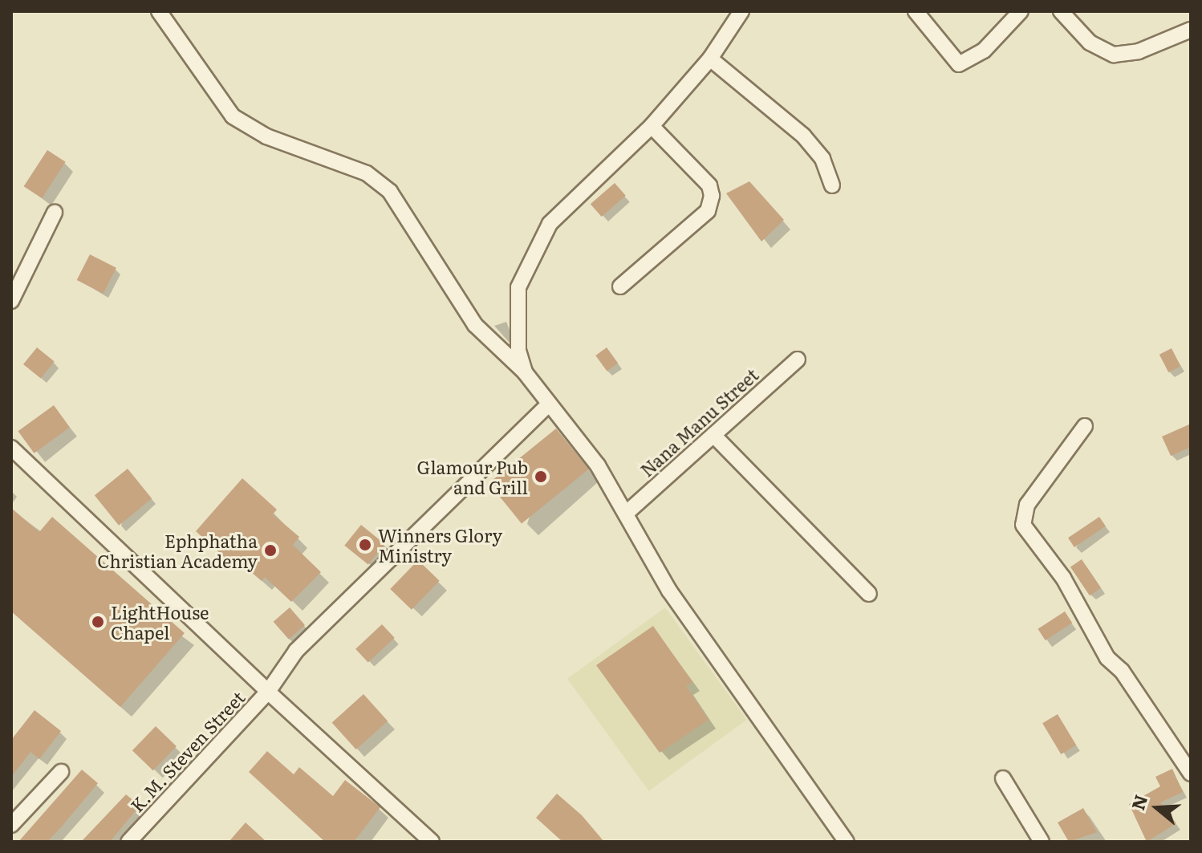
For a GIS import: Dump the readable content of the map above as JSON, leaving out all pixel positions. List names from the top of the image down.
{
  "streets": {
    "street": ["Nana Manu Street", "K.M. Steven Street"]
  },
  "places": [
    "Glamour Pub and Grill",
    "Winners Glory Ministry",
    "Ephphatha Christian Academy",
    "LightHouse Chapel"
  ],
  "north": "left"
}
